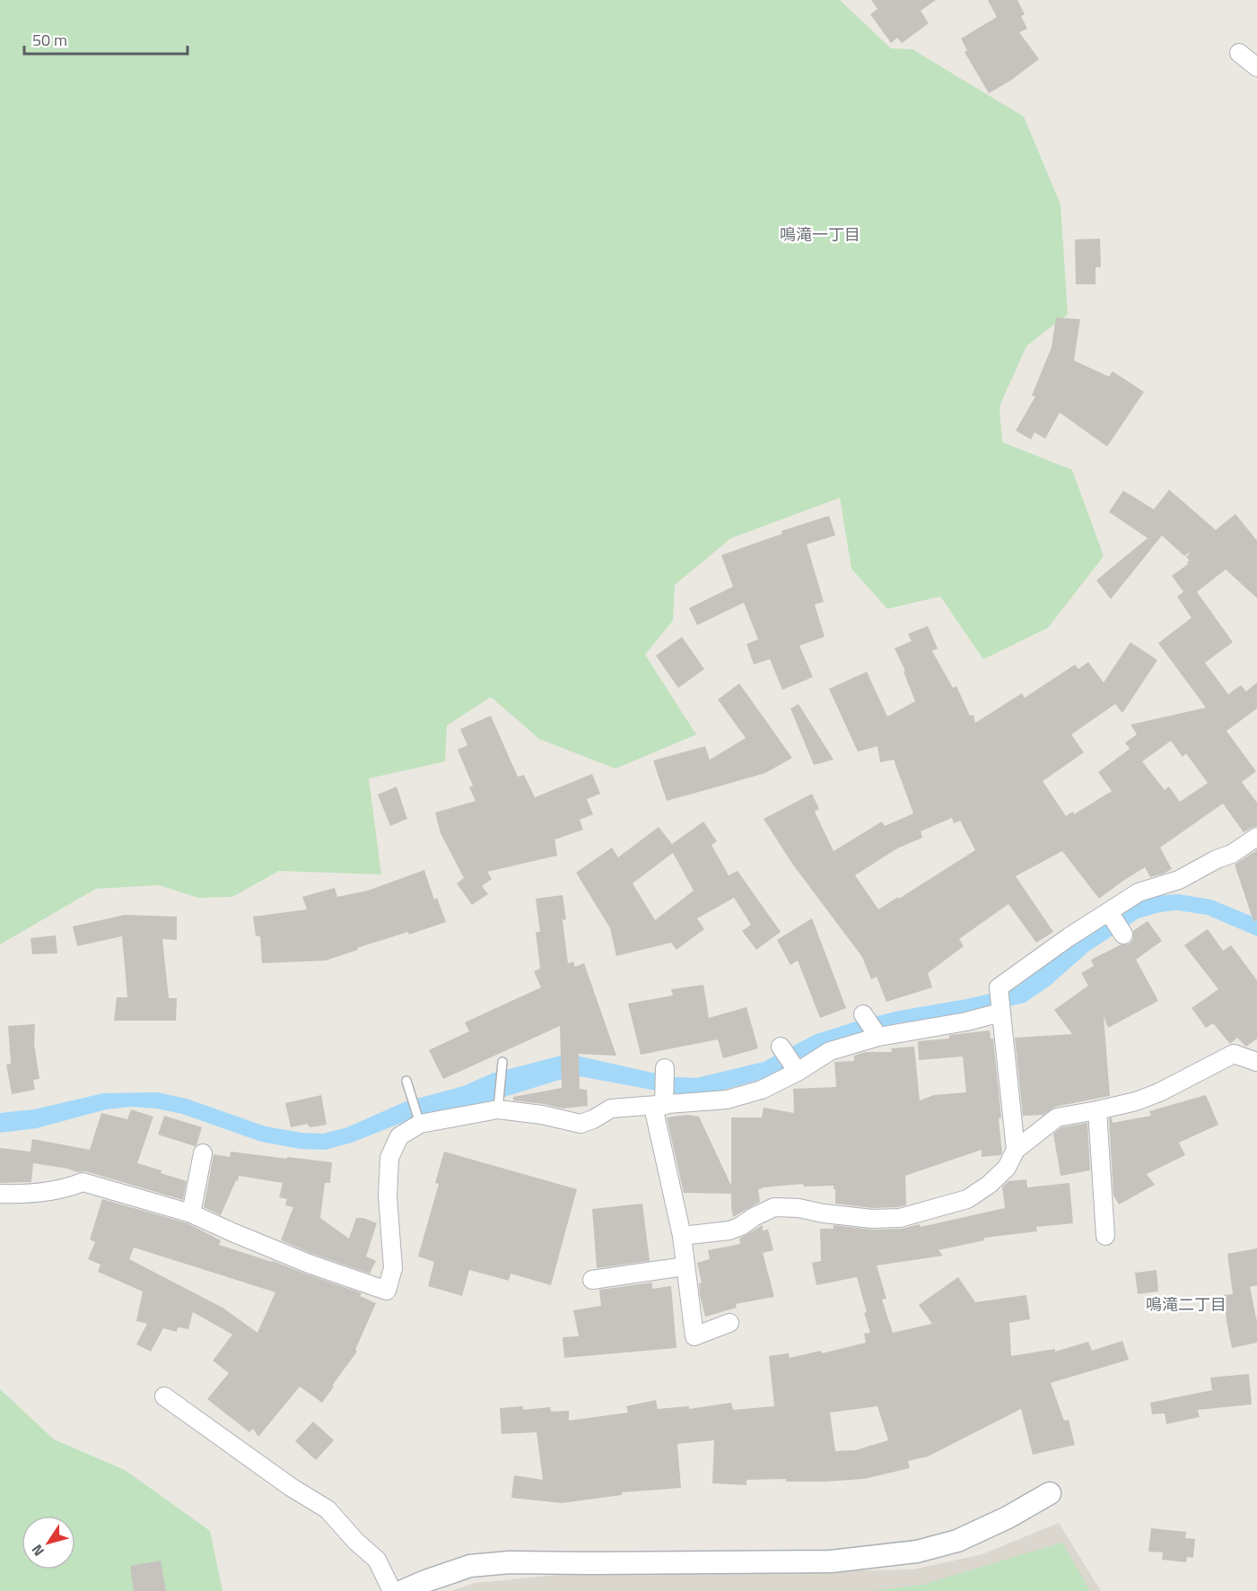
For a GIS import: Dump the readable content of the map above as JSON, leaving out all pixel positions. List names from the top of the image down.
{
  "districts": ["鳴滝一丁目", "鳴滝二丁目"],
  "scale_bar": "50 m",
  "north": "bottom left"
}
